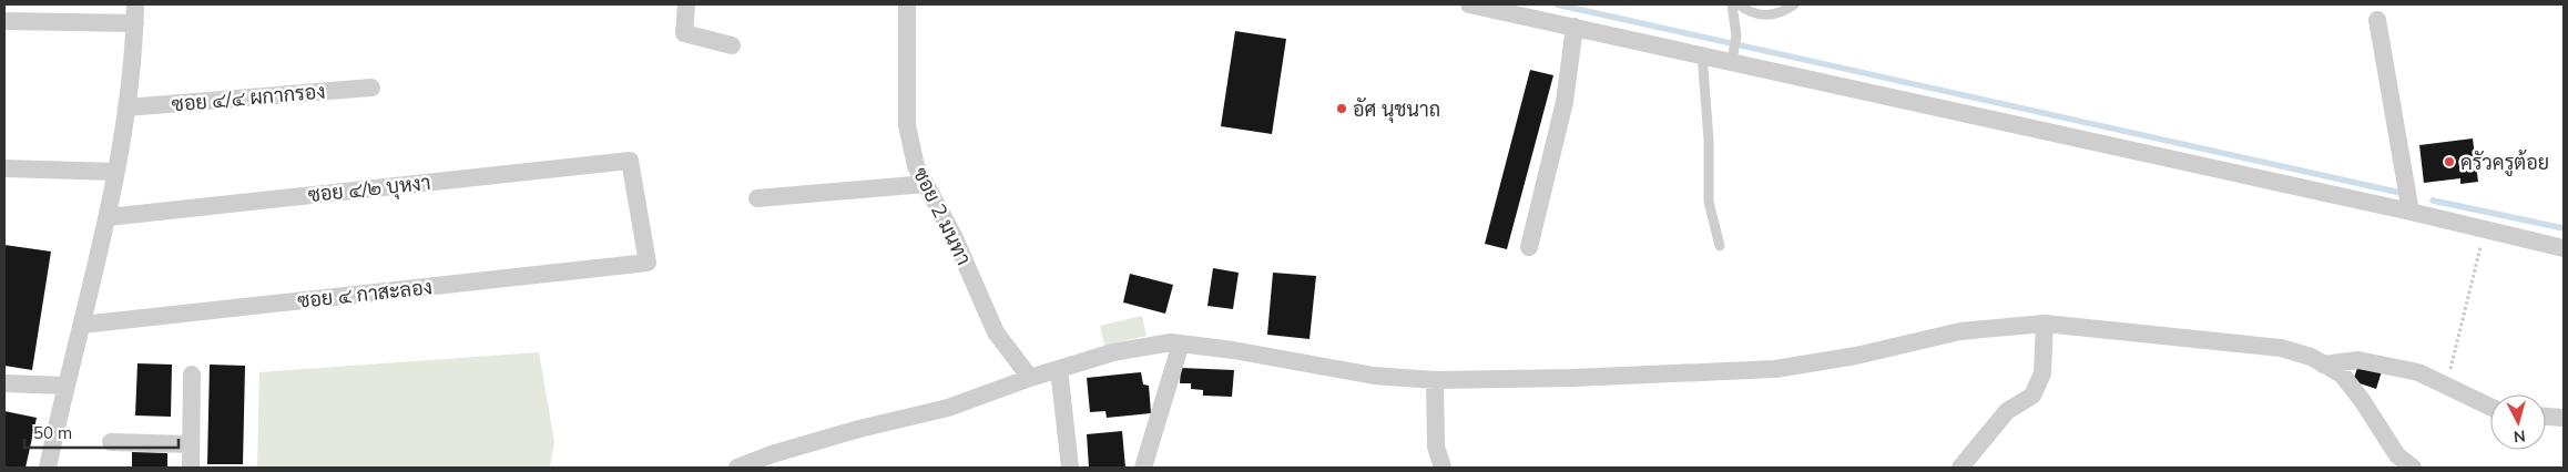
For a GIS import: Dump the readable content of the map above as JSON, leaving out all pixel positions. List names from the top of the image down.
{
  "streets": {
    "street": [
      "ซอย ๔/๔ ผกากรอง",
      "ซอย ๔/๒ บุหงา",
      "ซอย 2 มนทา",
      "ซอย ๔ กาสะลอง"
    ]
  },
  "crossings": [
    ["ซอย ๔/๒ บุหงา", "ซอย ๔ กาสะลอง"]
  ],
  "places": ["อัศ นุชนาถ", "ครัวครูต้อย"],
  "scale_bar": "50 m",
  "north": "bottom"
}
